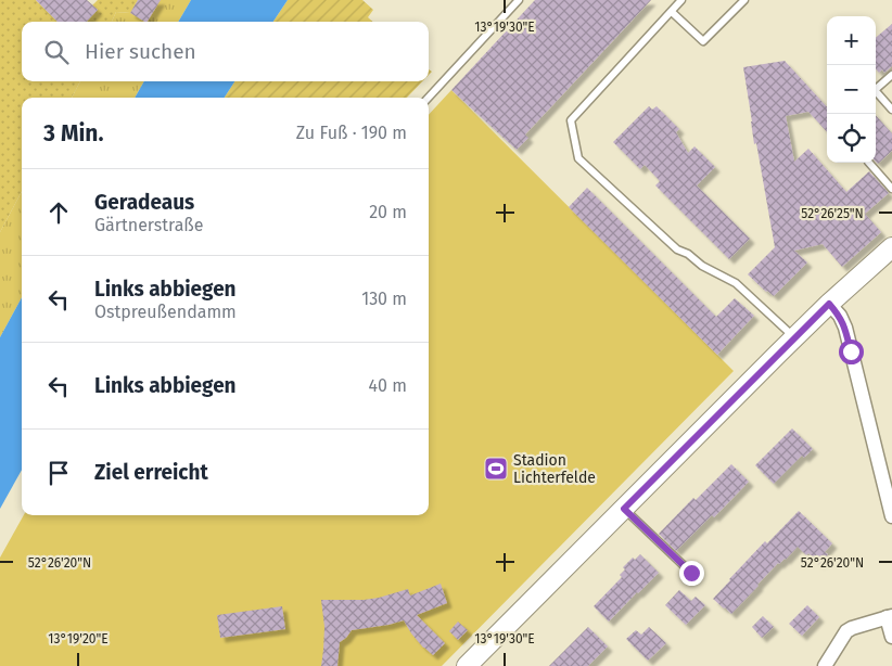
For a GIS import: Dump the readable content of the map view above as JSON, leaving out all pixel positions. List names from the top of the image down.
{
  "places": {
    "sports": ["Stadion Lichterfelde"]
  },
  "page": {
    "map_buttons": ["+", "−"],
    "search": "Hier suchen",
    "heading": ["3 Min.", "Zu Fuß · 190 m"],
    "list": [
      ["Geradeaus", "Gärtnerstraße", "20 m"],
      ["Links abbiegen", "Ostpreußendamm", "130 m"],
      ["Links abbiegen", "40 m"],
      "Ziel erreicht"
    ]
  },
  "coordinates": [
    "13°19'30\"E",
    "52°26'25\"N",
    "52°26'20\"N",
    "13°19'20\"E"
  ]
}
